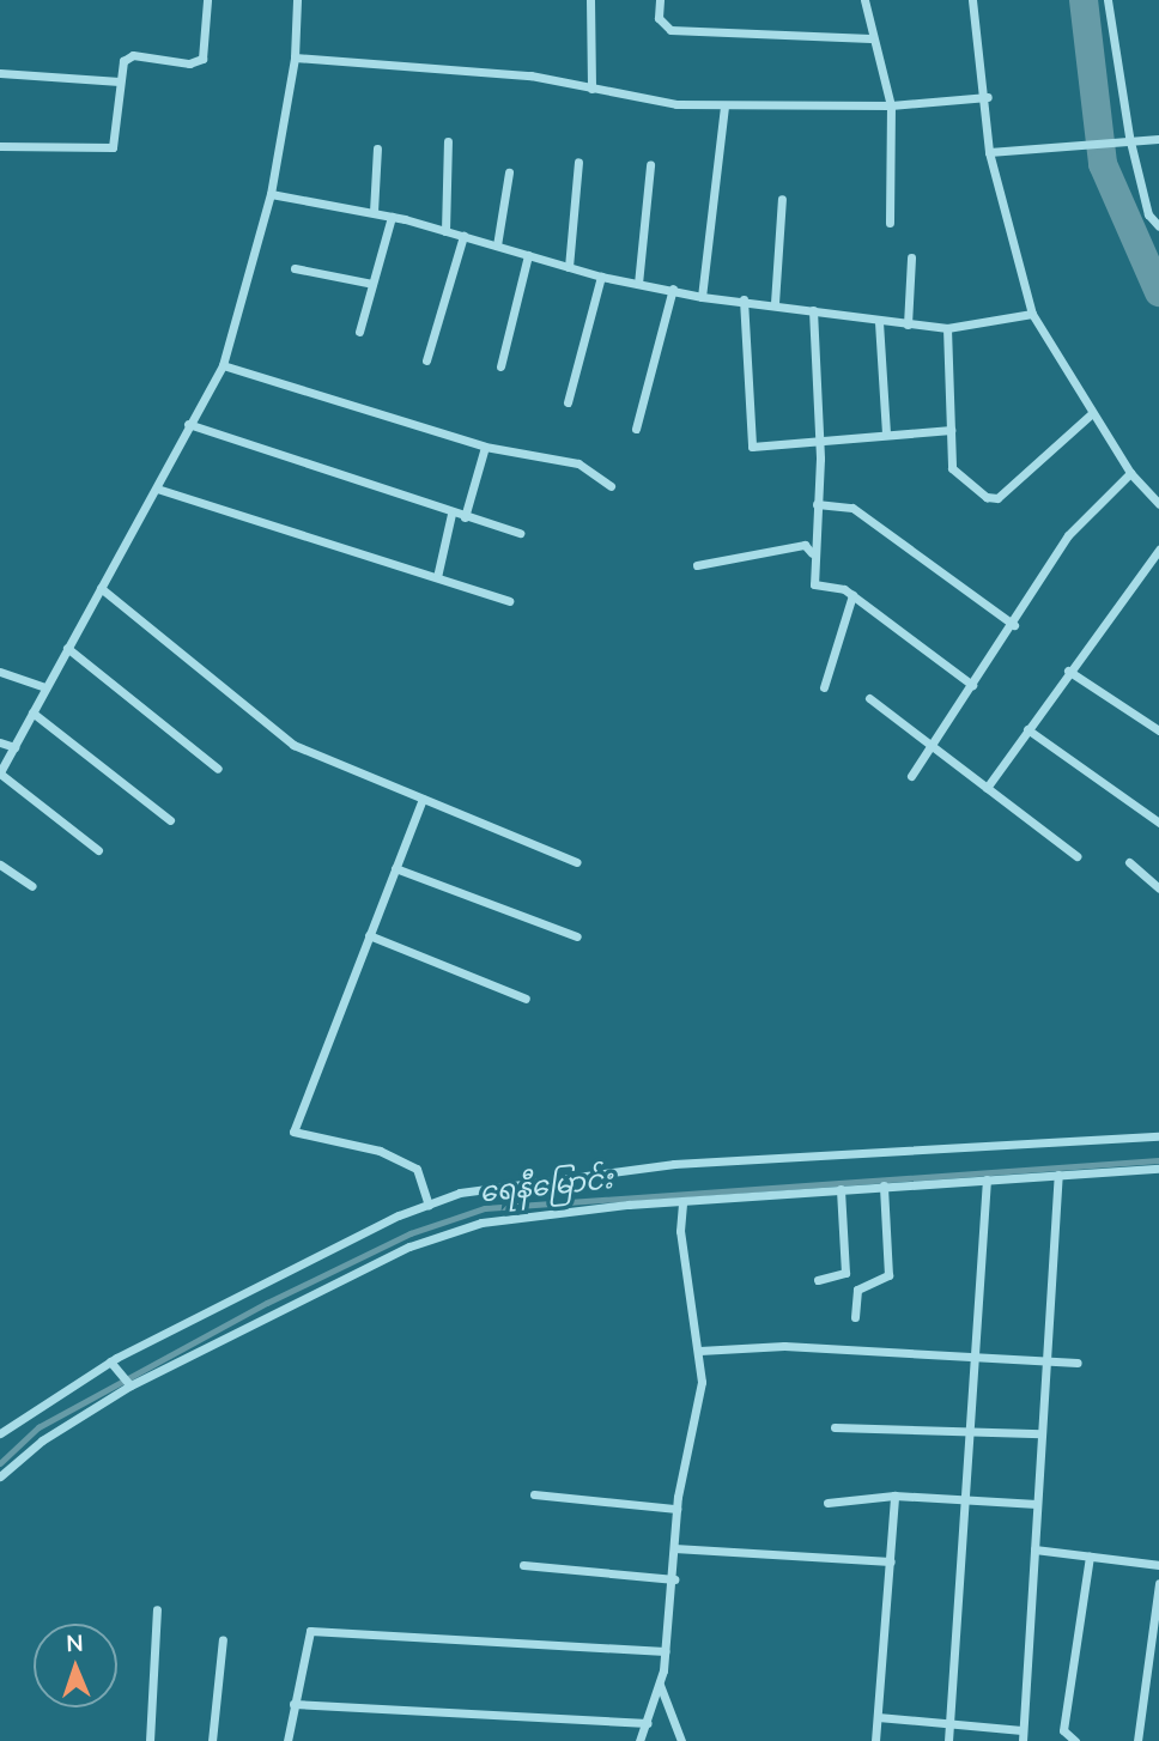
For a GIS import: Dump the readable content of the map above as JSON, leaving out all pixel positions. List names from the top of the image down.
{
  "water": ["ရေနီမြောင်း"],
  "north": "top"
}
